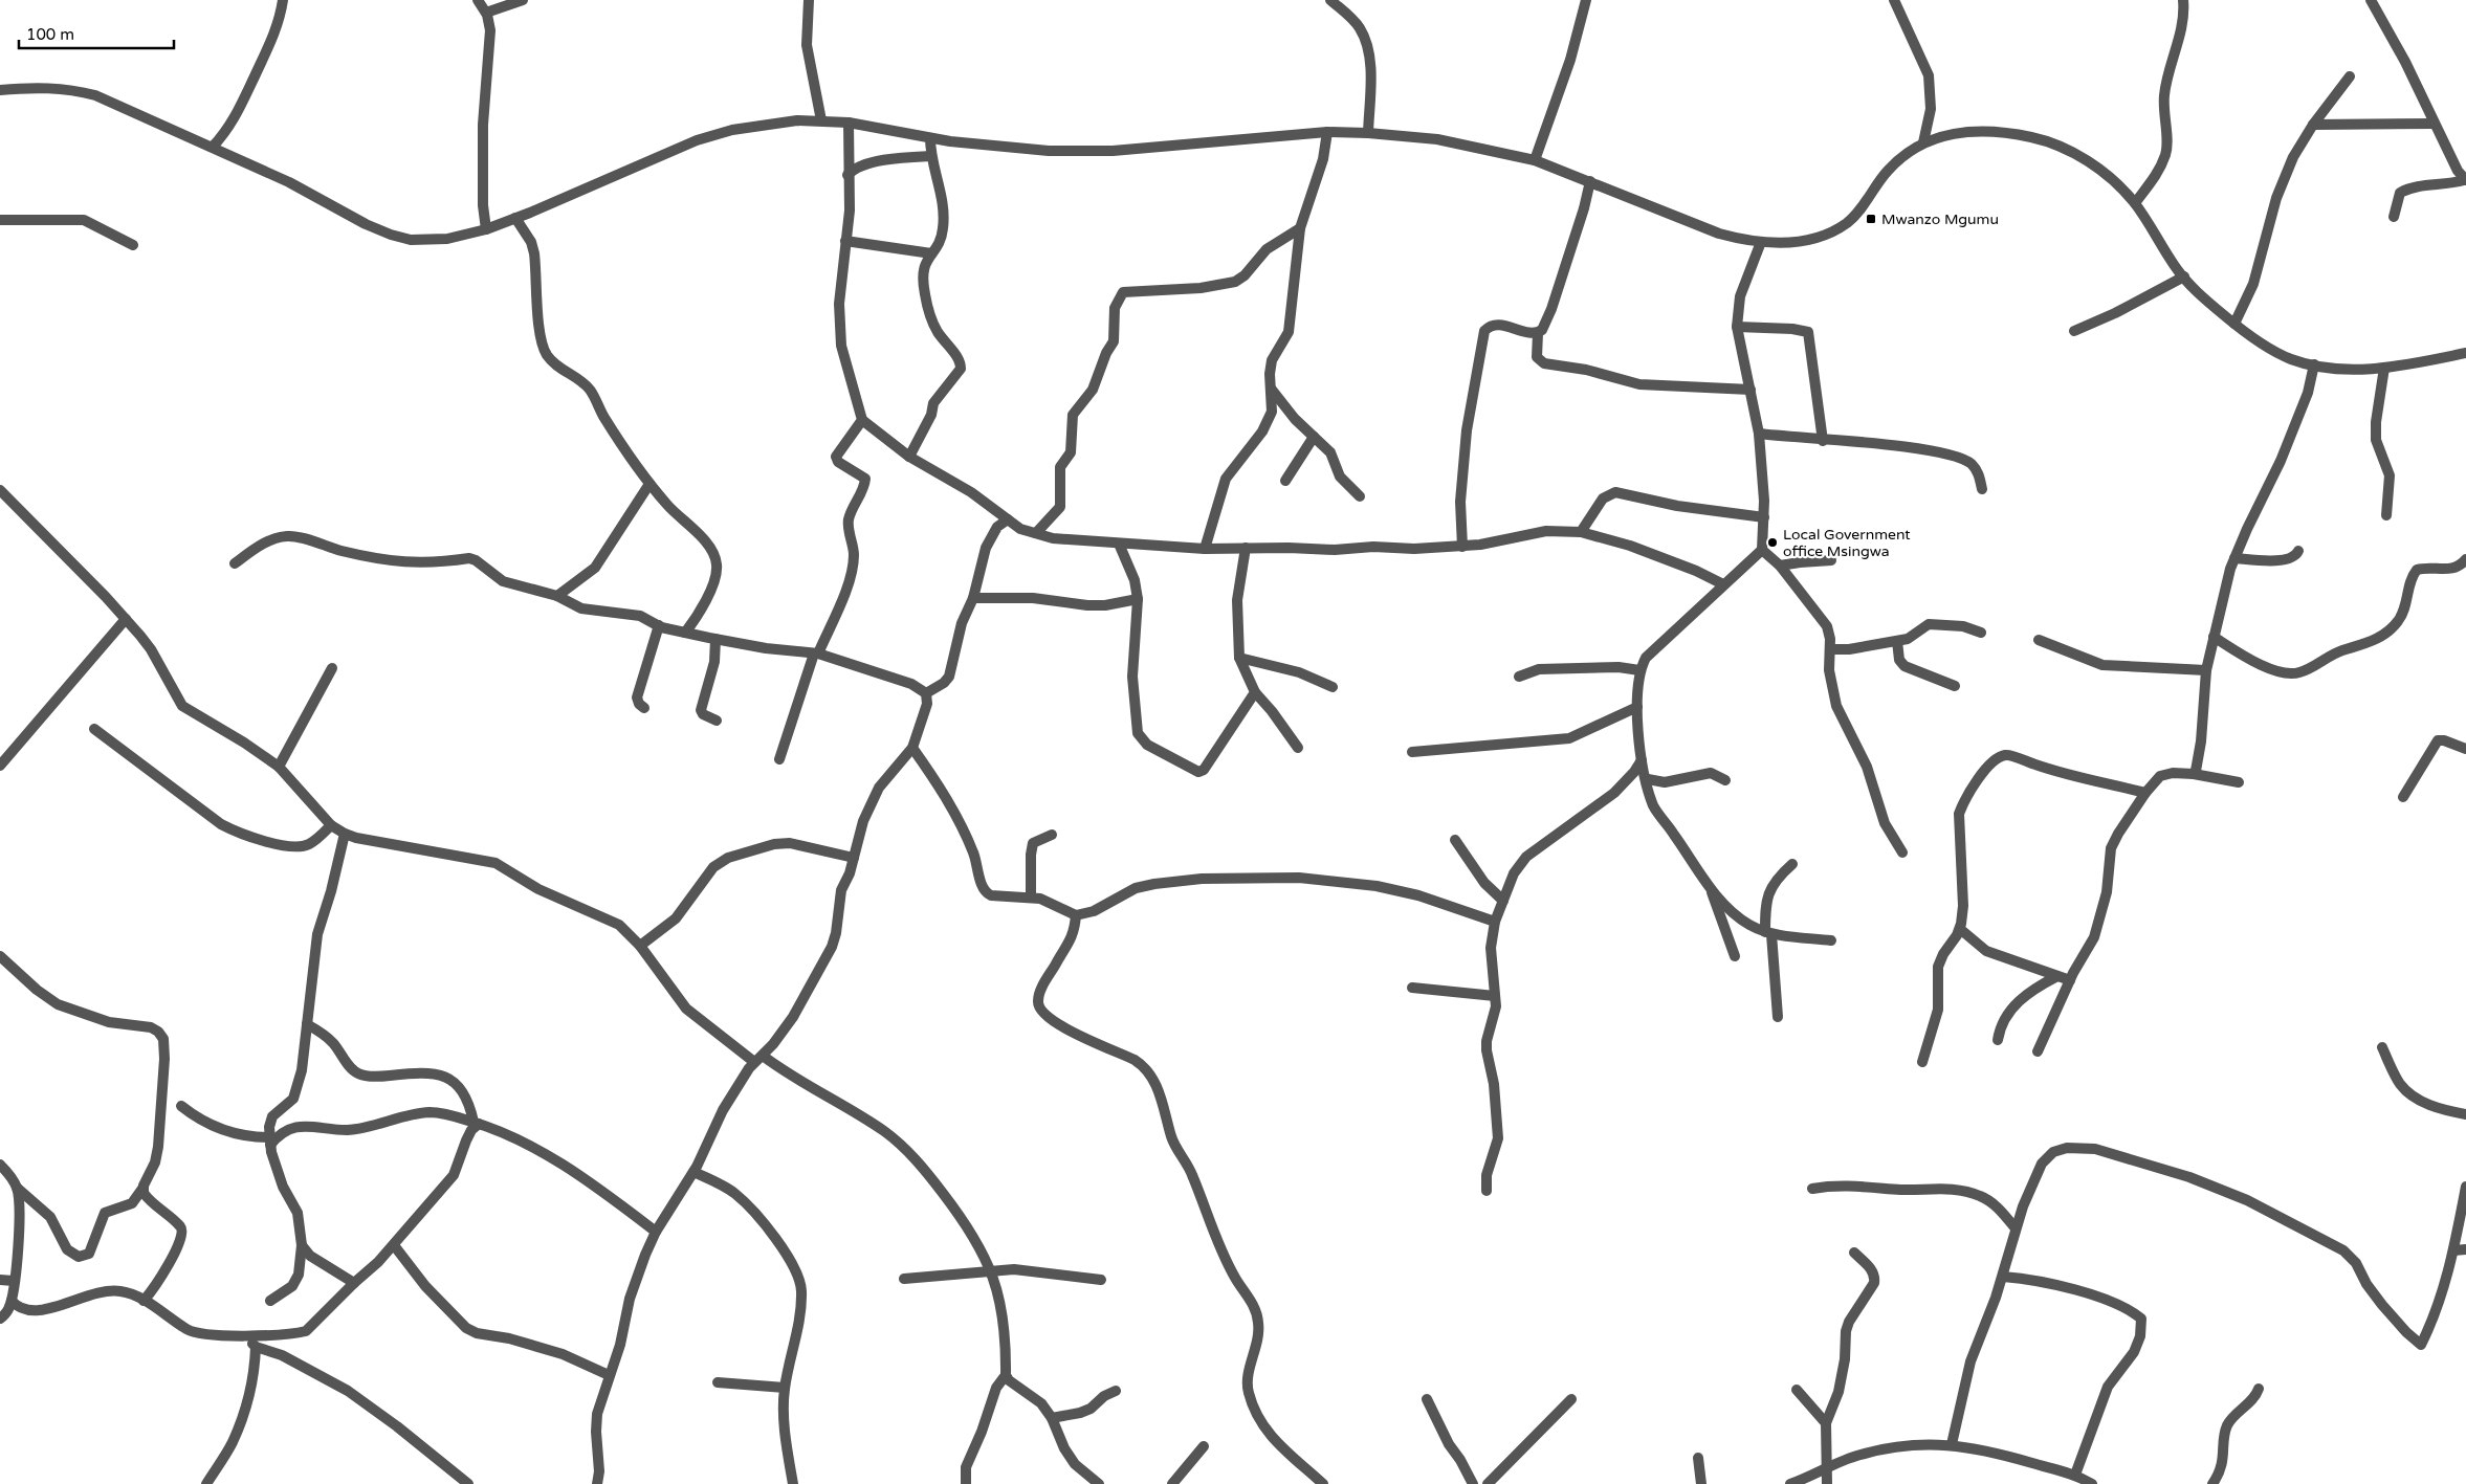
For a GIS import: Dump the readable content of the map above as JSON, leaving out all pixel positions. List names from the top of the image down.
{
  "places": {
    "transit": ["Mwanzo Mgumu"],
    "other": ["Local Government office Msingwa"]
  },
  "scale_bar": "100 m"
}
